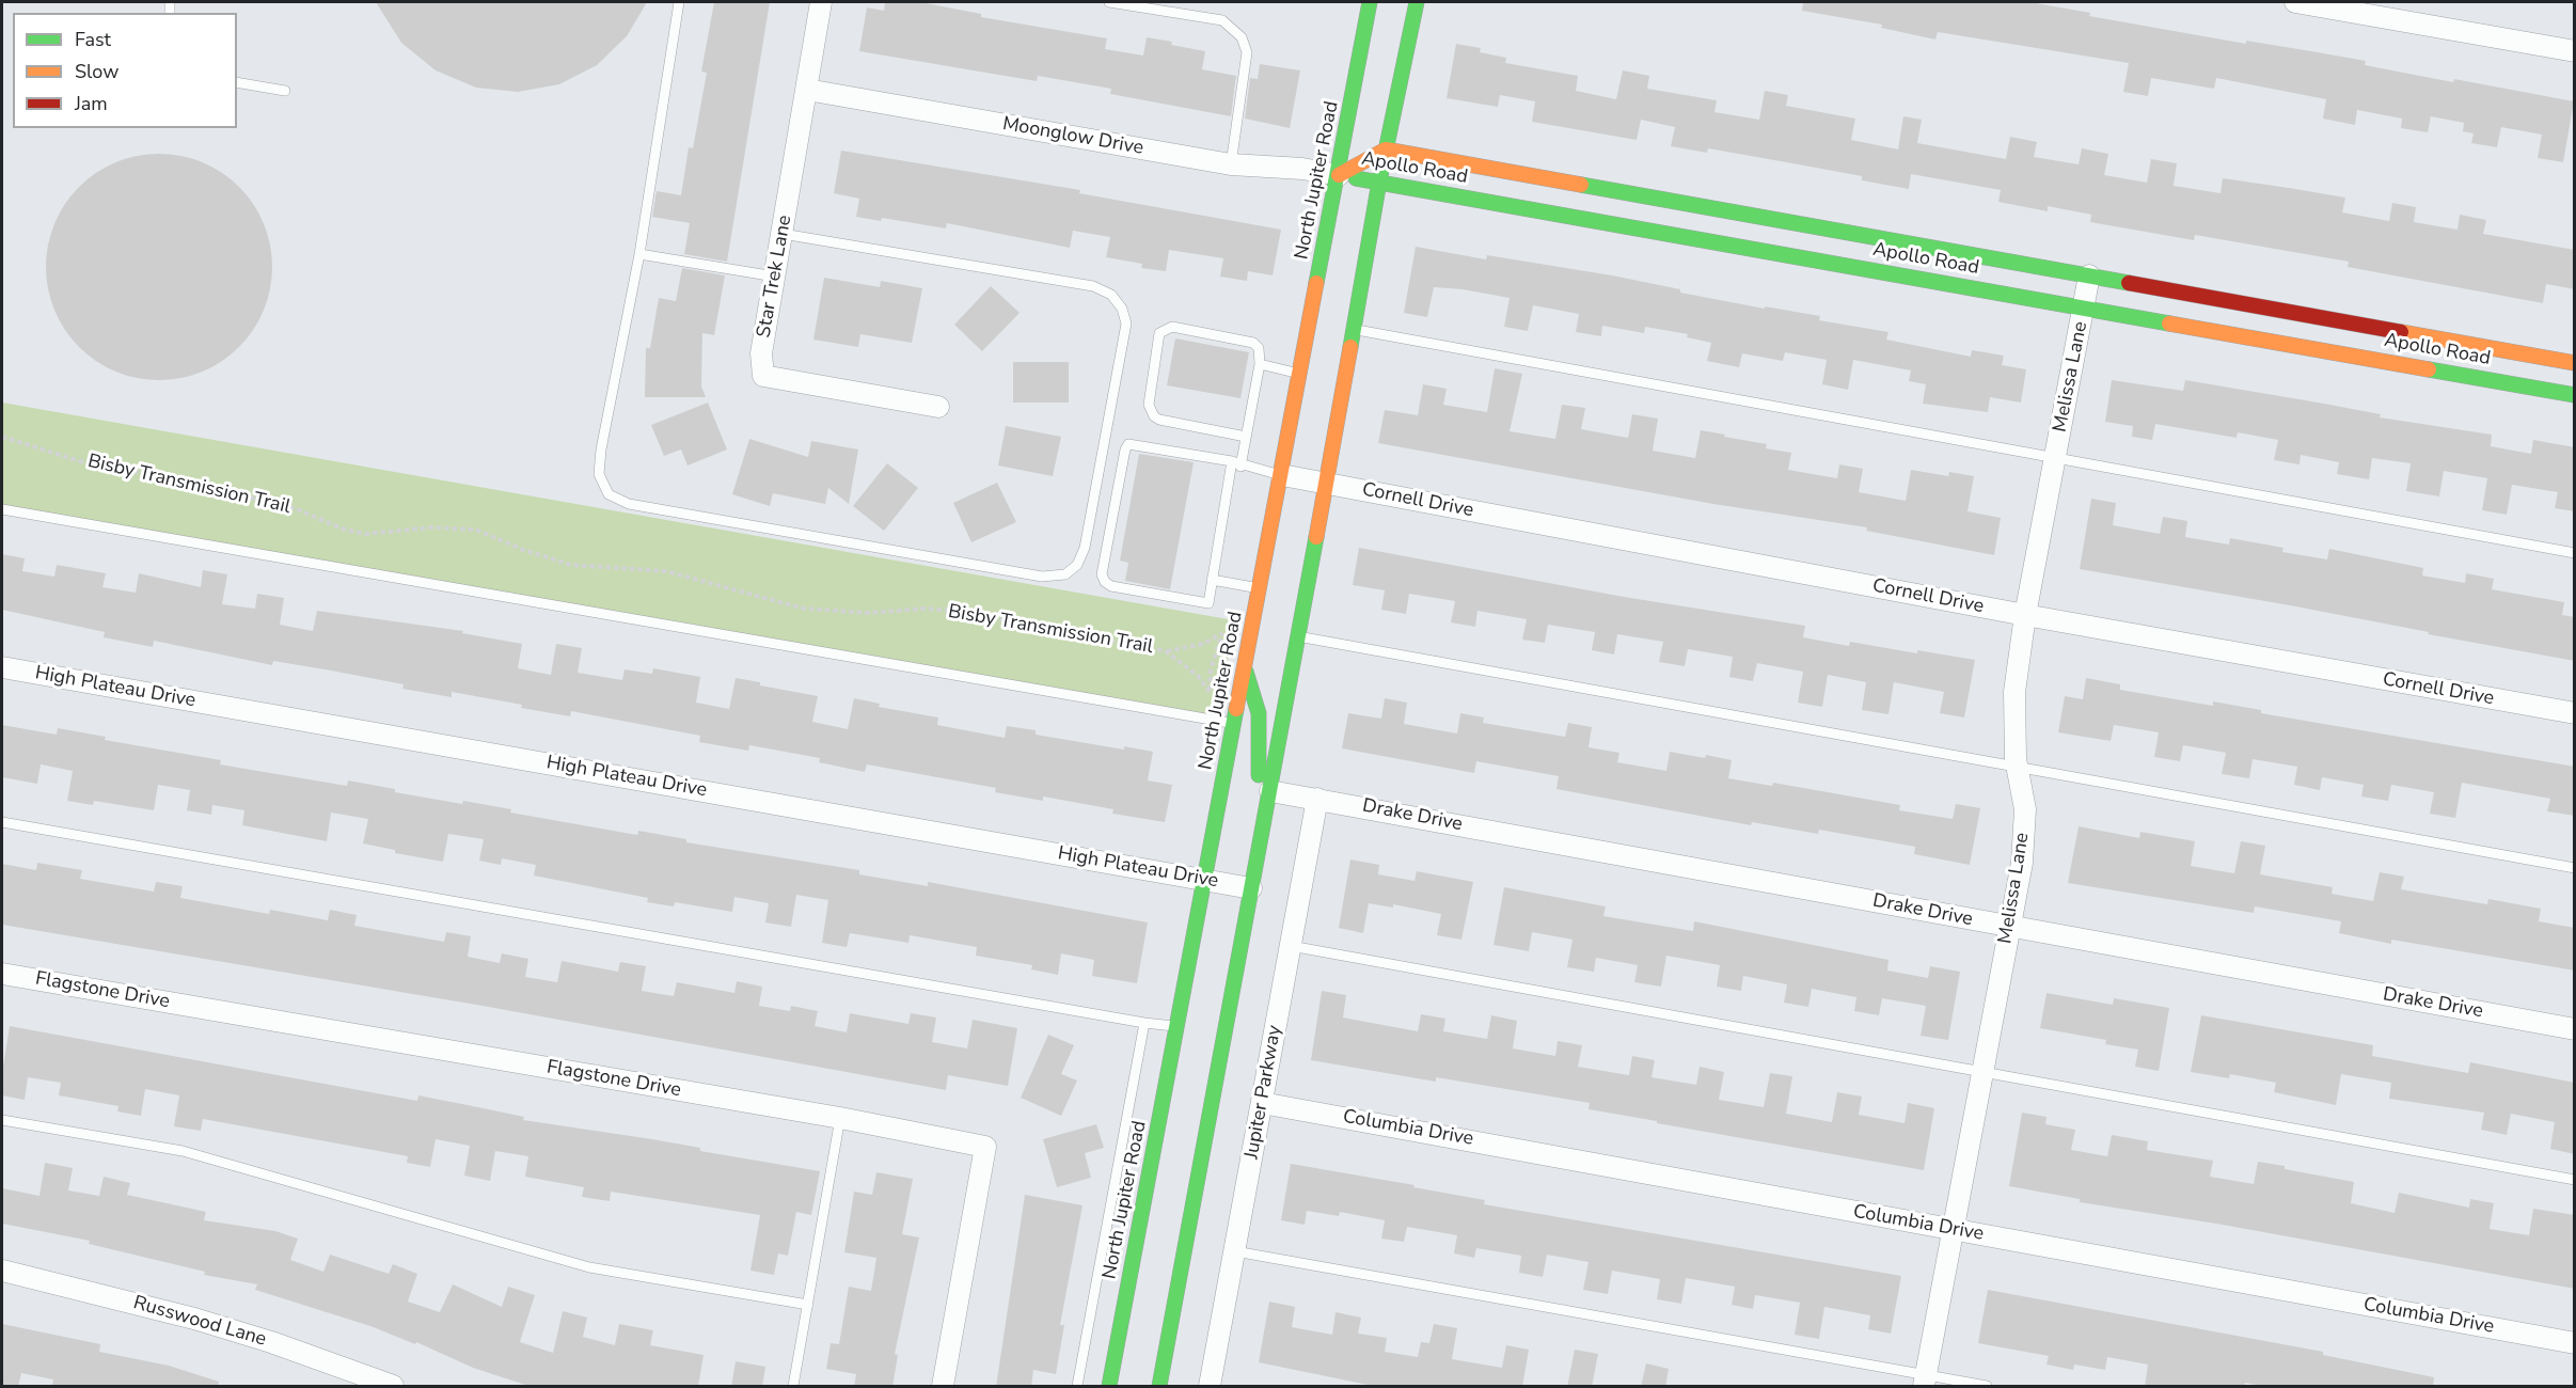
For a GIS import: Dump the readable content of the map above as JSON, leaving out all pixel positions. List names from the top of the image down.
{
  "streets": {
    "main road": ["Apollo Road", "North Jupiter Road"],
    "street": [
      "Moonglow Drive",
      "Star Trek Lane",
      "Melissa Lane",
      "Cornell Drive",
      "High Plateau Drive",
      "Drake Drive",
      "Flagstone Drive",
      "Jupiter Parkway",
      "Columbia Drive",
      "Russwood Lane"
    ],
    "path": ["Bisby Transmission Trail"]
  },
  "crossings": [
    ["Moonglow Drive", "Apollo Road"],
    ["Moonglow Drive", "North Jupiter Road"],
    ["Moonglow Drive", "Star Trek Lane"],
    ["Apollo Road", "North Jupiter Road"],
    ["Apollo Road", "Melissa Lane"],
    ["North Jupiter Road", "Cornell Drive"],
    ["North Jupiter Road", "High Plateau Drive"],
    ["Melissa Lane", "Cornell Drive"],
    ["Melissa Lane", "Drake Drive"],
    ["Melissa Lane", "Columbia Drive"],
    ["Drake Drive", "Jupiter Parkway"],
    ["Jupiter Parkway", "Columbia Drive"]
  ],
  "legend": ["Fast", "Slow", "Jam"]
}
